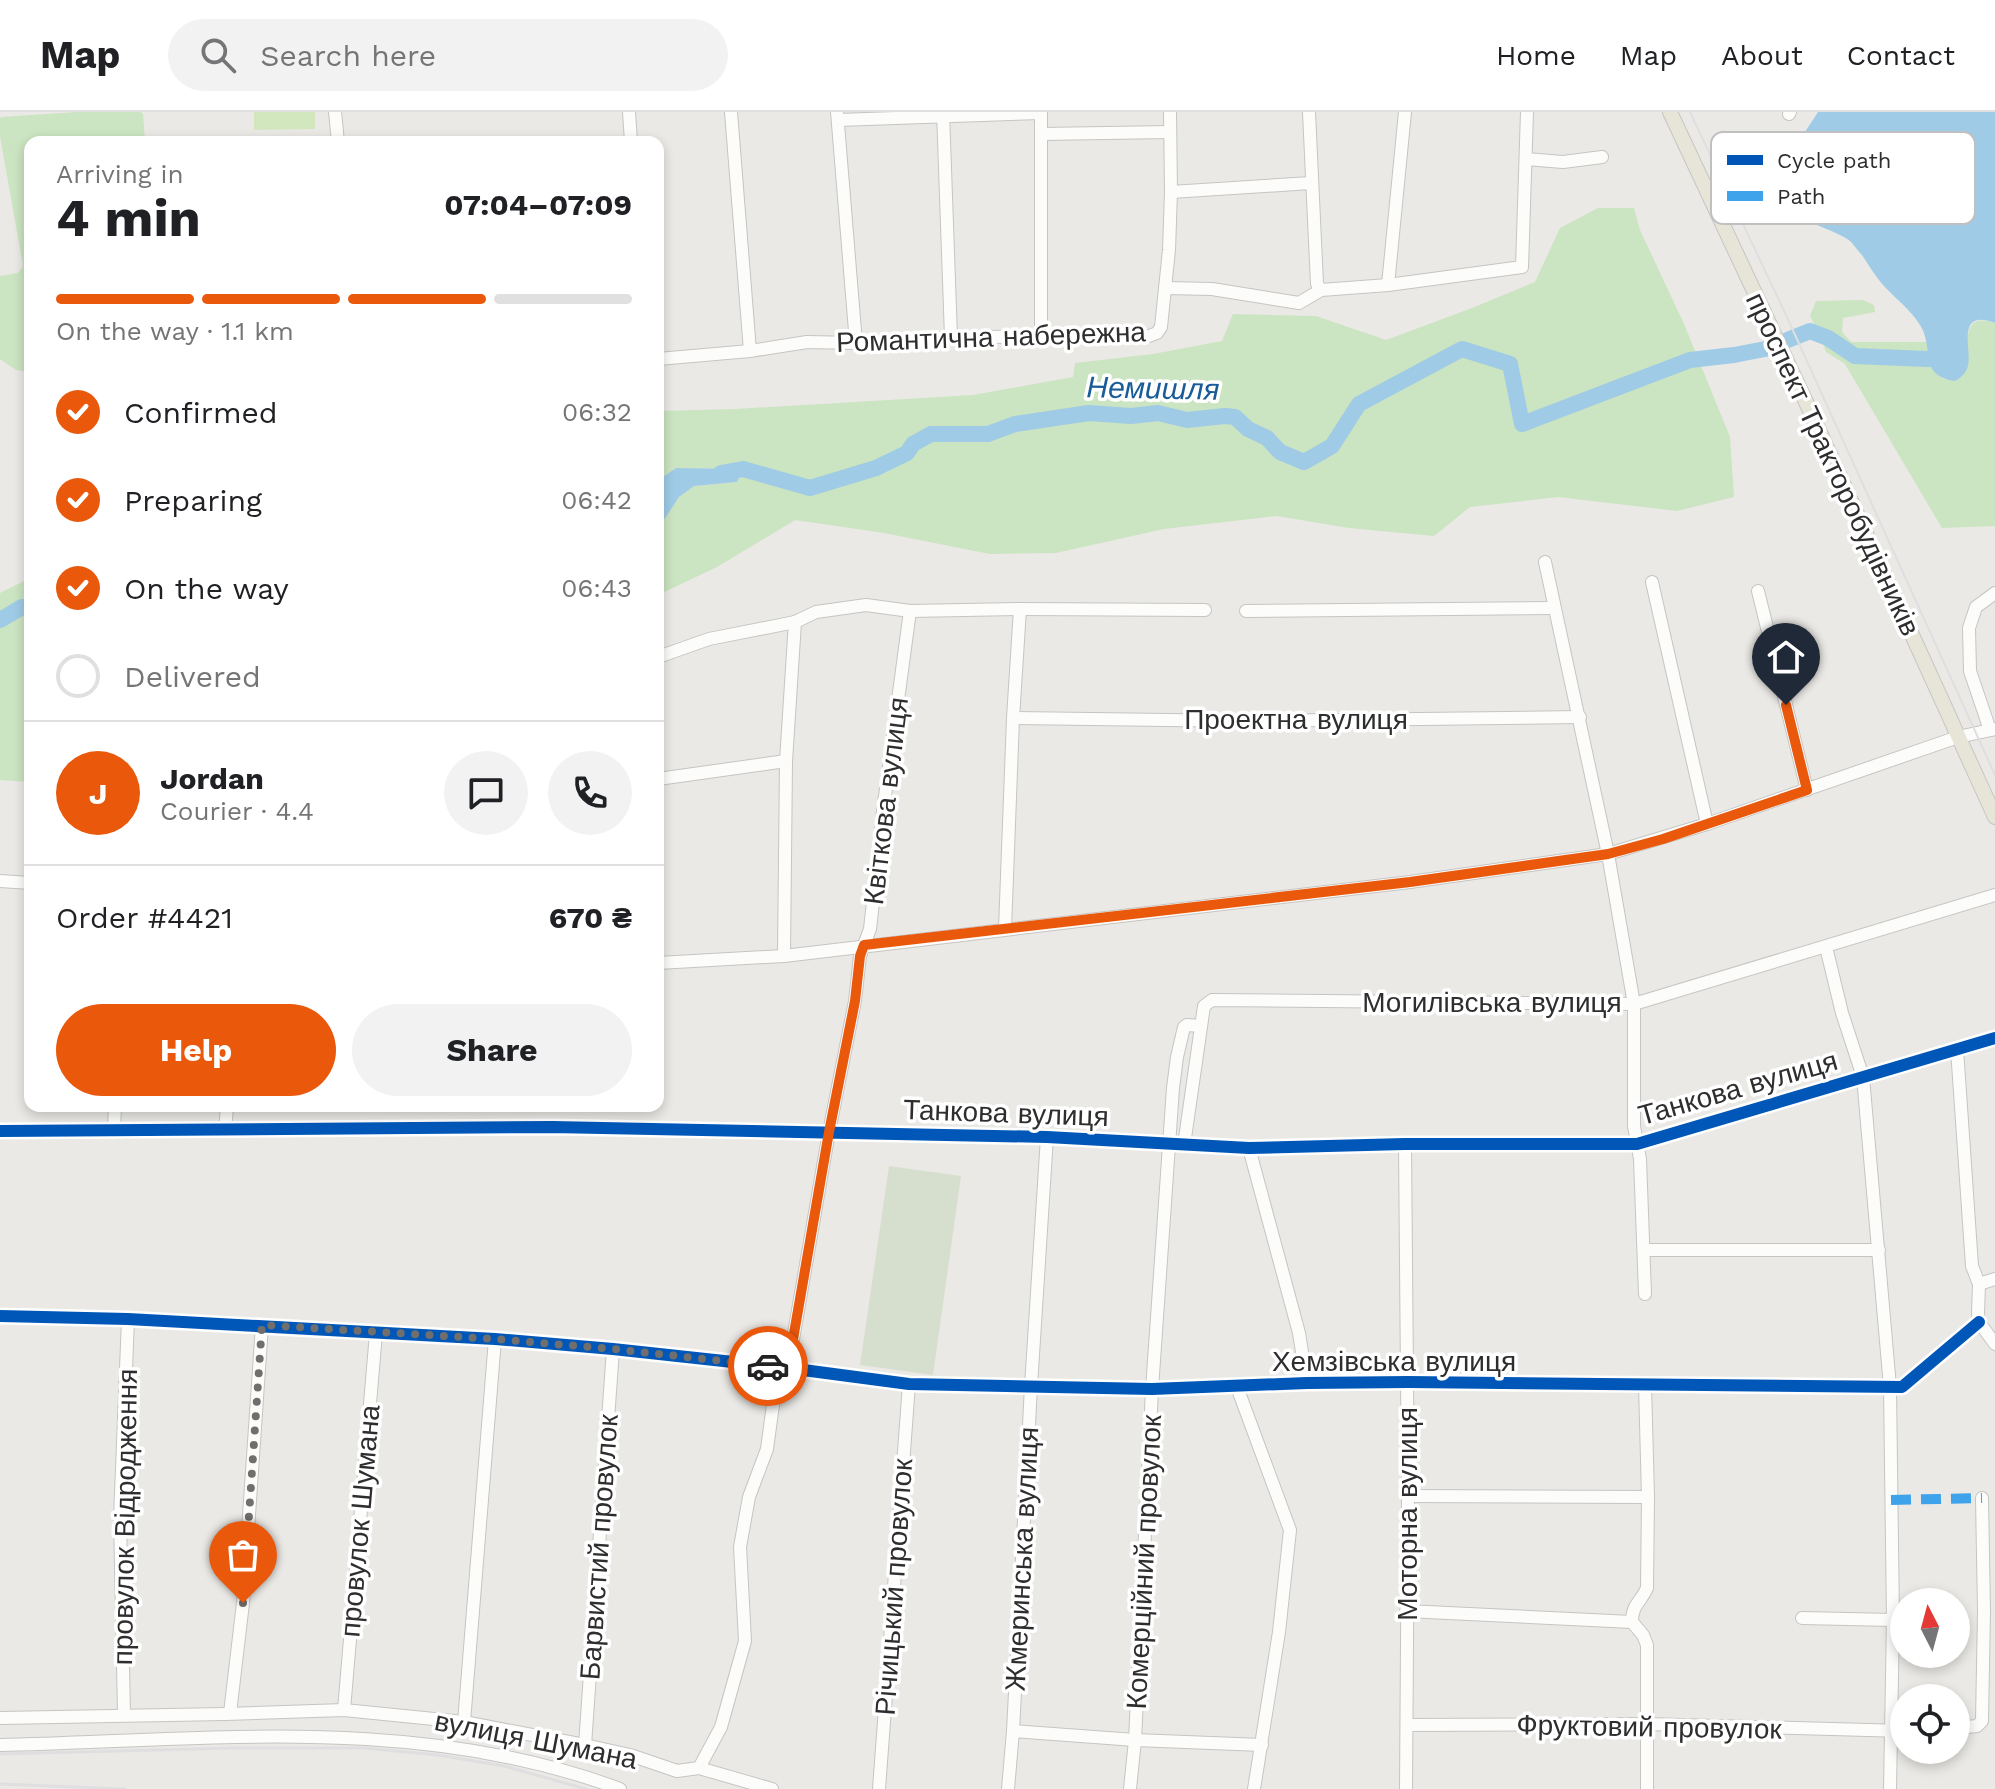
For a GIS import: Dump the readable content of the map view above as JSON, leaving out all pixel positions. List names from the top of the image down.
{
  "streets": {
    "main road": ["проспект Тракторобудівників"],
    "street": [
      "Романтична набережна",
      "Проектна вулиця",
      "Квіткова вулиця",
      "Могилівська вулиця",
      "Танкова вулиця",
      "Хемзівська вулиця",
      "Моторна вулиця",
      "провулок Відродження",
      "провулок Шумана",
      "Барвистий провулок",
      "Жмеринська вулиця",
      "Комерційний провулок",
      "Річицький провулок",
      "Фруктовий провулок",
      "вулиця Шумана"
    ]
  },
  "crossings": [
    ["Квіткова вулиця", "Танкова вулиця"],
    ["Квіткова вулиця", "Хемзівська вулиця"],
    ["Квіткова вулиця", "вулиця Шумана"],
    ["Могилівська вулиця", "Комерційний провулок"],
    ["Танкова вулиця", "Моторна вулиця"],
    ["Танкова вулиця", "Жмеринська вулиця"],
    ["Танкова вулиця", "Комерційний провулок"],
    ["Хемзівська вулиця", "Моторна вулиця"],
    ["Хемзівська вулиця", "провулок Відродження"],
    ["Хемзівська вулиця", "провулок Шумана"],
    ["Хемзівська вулиця", "Барвистий провулок"],
    ["Хемзівська вулиця", "Жмеринська вулиця"],
    ["Хемзівська вулиця", "Комерційний провулок"],
    ["Хемзівська вулиця", "Річицький провулок"],
    ["Моторна вулиця", "Фруктовий провулок"],
    ["провулок Відродження", "вулиця Шумана"],
    ["провулок Шумана", "вулиця Шумана"],
    ["Барвистий провулок", "вулиця Шумана"]
  ],
  "water": ["Немишля"],
  "legend": ["Cycle path", "Path"],
  "north": "top",
  "page": {
    "header": "Map",
    "search": "Search here",
    "nav": [
      "Home",
      "Map",
      "About",
      "Contact"
    ],
    "heading": ["4 min", "Arriving in", "07:04–07:09"],
    "panel": [
      "Jordan",
      "Courier · 4.4",
      "Order #4421",
      "670 ₴"
    ],
    "bar": "On the way · 1.1 km",
    "list": [
      ["Confirmed", "06:32"],
      ["Preparing", "06:42"],
      ["On the way", "06:43"],
      "Delivered"
    ],
    "round": "J",
    "buttons": ["Help", "Share"]
  }
}
